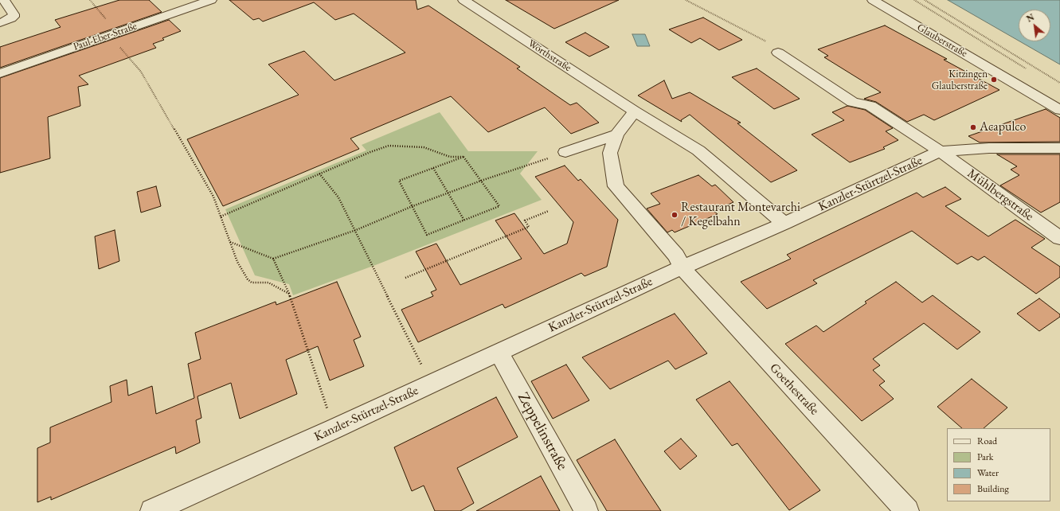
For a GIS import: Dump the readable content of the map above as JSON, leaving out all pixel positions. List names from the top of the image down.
{
  "streets": {
    "street": [
      "Paul-Eber-Straße",
      "Glauberstraße",
      "Wörthstraße",
      "Kanzler-Stürtzel-Straße",
      "Mühlbergstraße",
      "Goethestraße",
      "Zeppelinstraße"
    ]
  },
  "crossings": [
    ["Wörthstraße", "Kanzler-Stürtzel-Straße"],
    ["Kanzler-Stürtzel-Straße", "Mühlbergstraße"],
    ["Kanzler-Stürtzel-Straße", "Goethestraße"],
    ["Kanzler-Stürtzel-Straße", "Zeppelinstraße"]
  ],
  "places": ["Kitzingen Glauberstraße", "Acapulco", "Restaurant Montevarchi / Kegelbahn"],
  "legend": [
    "Road",
    "Park",
    "Water",
    "Building"
  ],
  "north": "top left"
}
